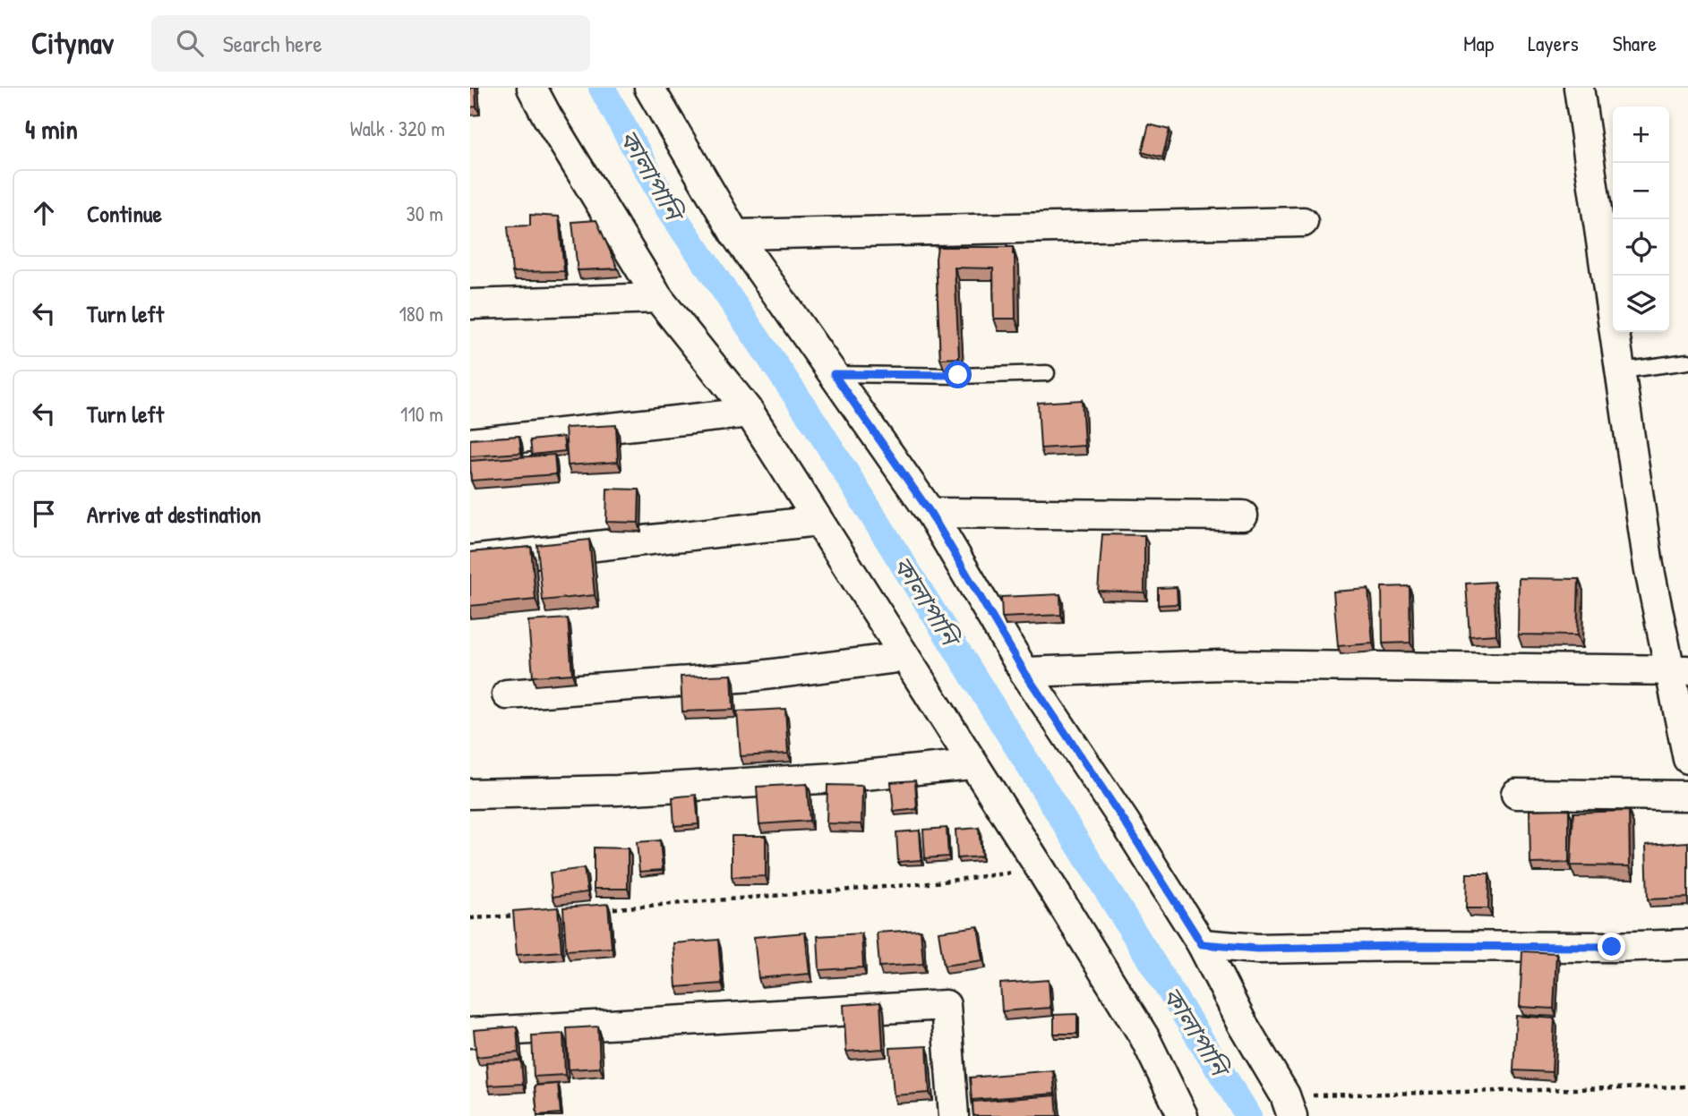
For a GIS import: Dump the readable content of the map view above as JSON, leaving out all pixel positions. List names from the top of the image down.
{
  "water": ["কালাপানি"],
  "page": {
    "header": "Citynav",
    "search": "Search here",
    "nav": ["Map", "Layers", "Share"],
    "heading": ["4 min", "Walk · 320 m"],
    "map_buttons": ["+", "−"],
    "list": [
      ["Continue", "30 m"],
      ["Turn left", "180 m"],
      ["Turn left", "110 m"],
      "Arrive at destination"
    ]
  }
}
